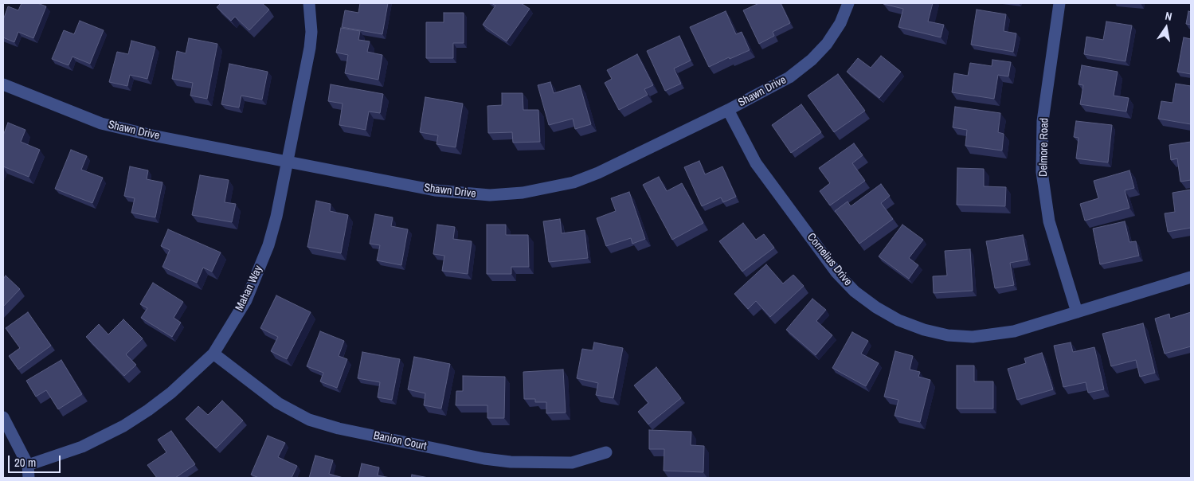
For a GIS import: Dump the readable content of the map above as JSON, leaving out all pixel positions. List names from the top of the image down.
{
  "streets": {
    "street": [
      "Shawn Drive",
      "Delmore Road",
      "Cornelius Drive",
      "Mahan Way",
      "Banion Court"
    ]
  },
  "crossings": [
    ["Shawn Drive", "Cornelius Drive"],
    ["Shawn Drive", "Mahan Way"],
    ["Delmore Road", "Cornelius Drive"],
    ["Mahan Way", "Banion Court"]
  ],
  "scale_bar": "20 m",
  "north": "top"
}
